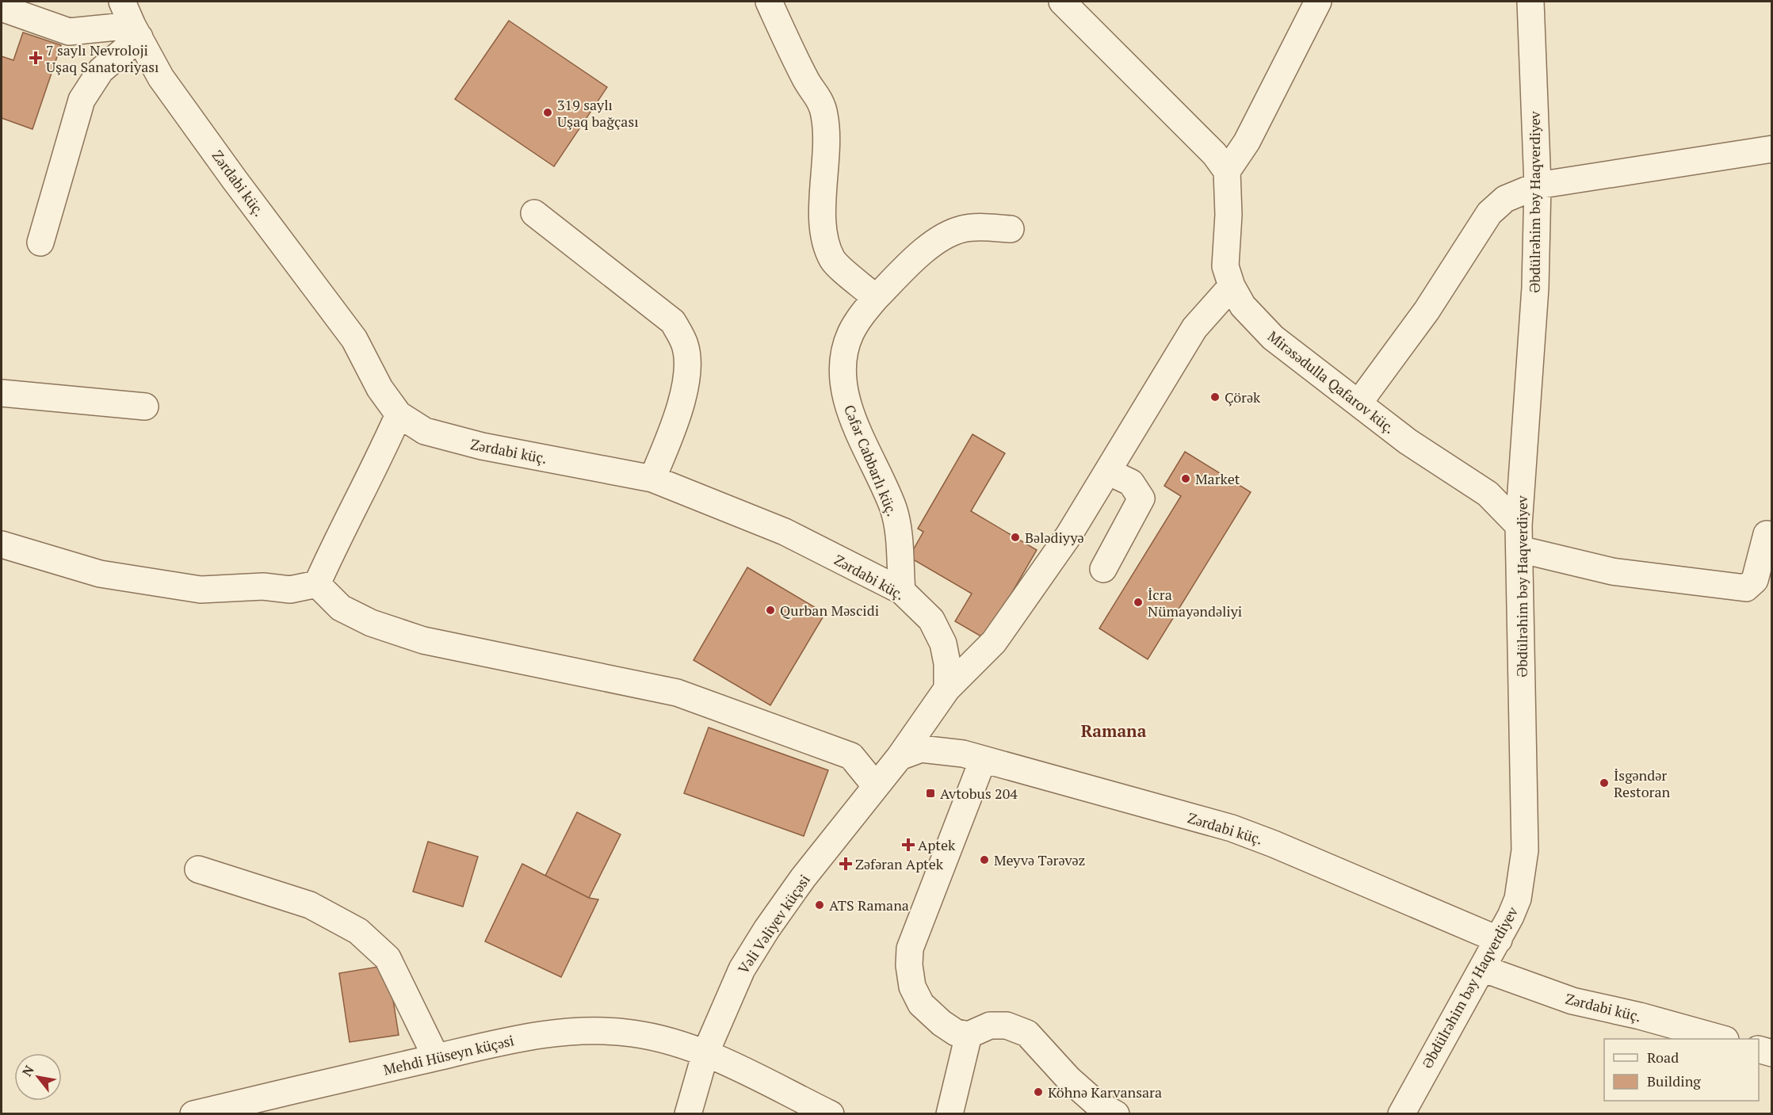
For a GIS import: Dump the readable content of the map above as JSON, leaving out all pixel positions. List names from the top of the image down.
{
  "streets": {
    "street": [
      "Zərdabi küç.",
      "Əbdülrəhim bəy Haqverdiyev",
      "Mirəsədulla Qafarov küç.",
      "Cəfər Cabbarlı küç.",
      "Vəli Vəliyev küçəsi",
      "Mehdi Hüseyn küçəsi"
    ]
  },
  "crossings": [
    ["Zərdabi küç.", "Əbdülrəhim bəy Haqverdiyev"],
    ["Zərdabi küç.", "Cəfər Cabbarlı küç."],
    ["Zərdabi küç.", "Vəli Vəliyev küçəsi"],
    ["Əbdülrəhim bəy Haqverdiyev", "Mirəsədulla Qafarov küç."],
    ["Vəli Vəliyev küçəsi", "Mehdi Hüseyn küçəsi"]
  ],
  "districts": ["Ramana"],
  "places": {
    "health": ["7 saylı Nevroloji Uşaq Sanatoriyası", "Aptek", "Zəfəran Aptek"],
    "other": [
      "319 saylı Uşaq bağçası",
      "Çörək",
      "Market",
      "Bələdiyyə",
      "İcra Nümayəndəliyi",
      "Qurban Məscidi",
      "İsgəndər Restoran",
      "Meyvə Tərəvəz",
      "ATS Ramana",
      "Köhnə Karvansara"
    ],
    "transit": ["Avtobus 204"]
  },
  "legend": ["Road", "Building"],
  "north": "top left"
}
